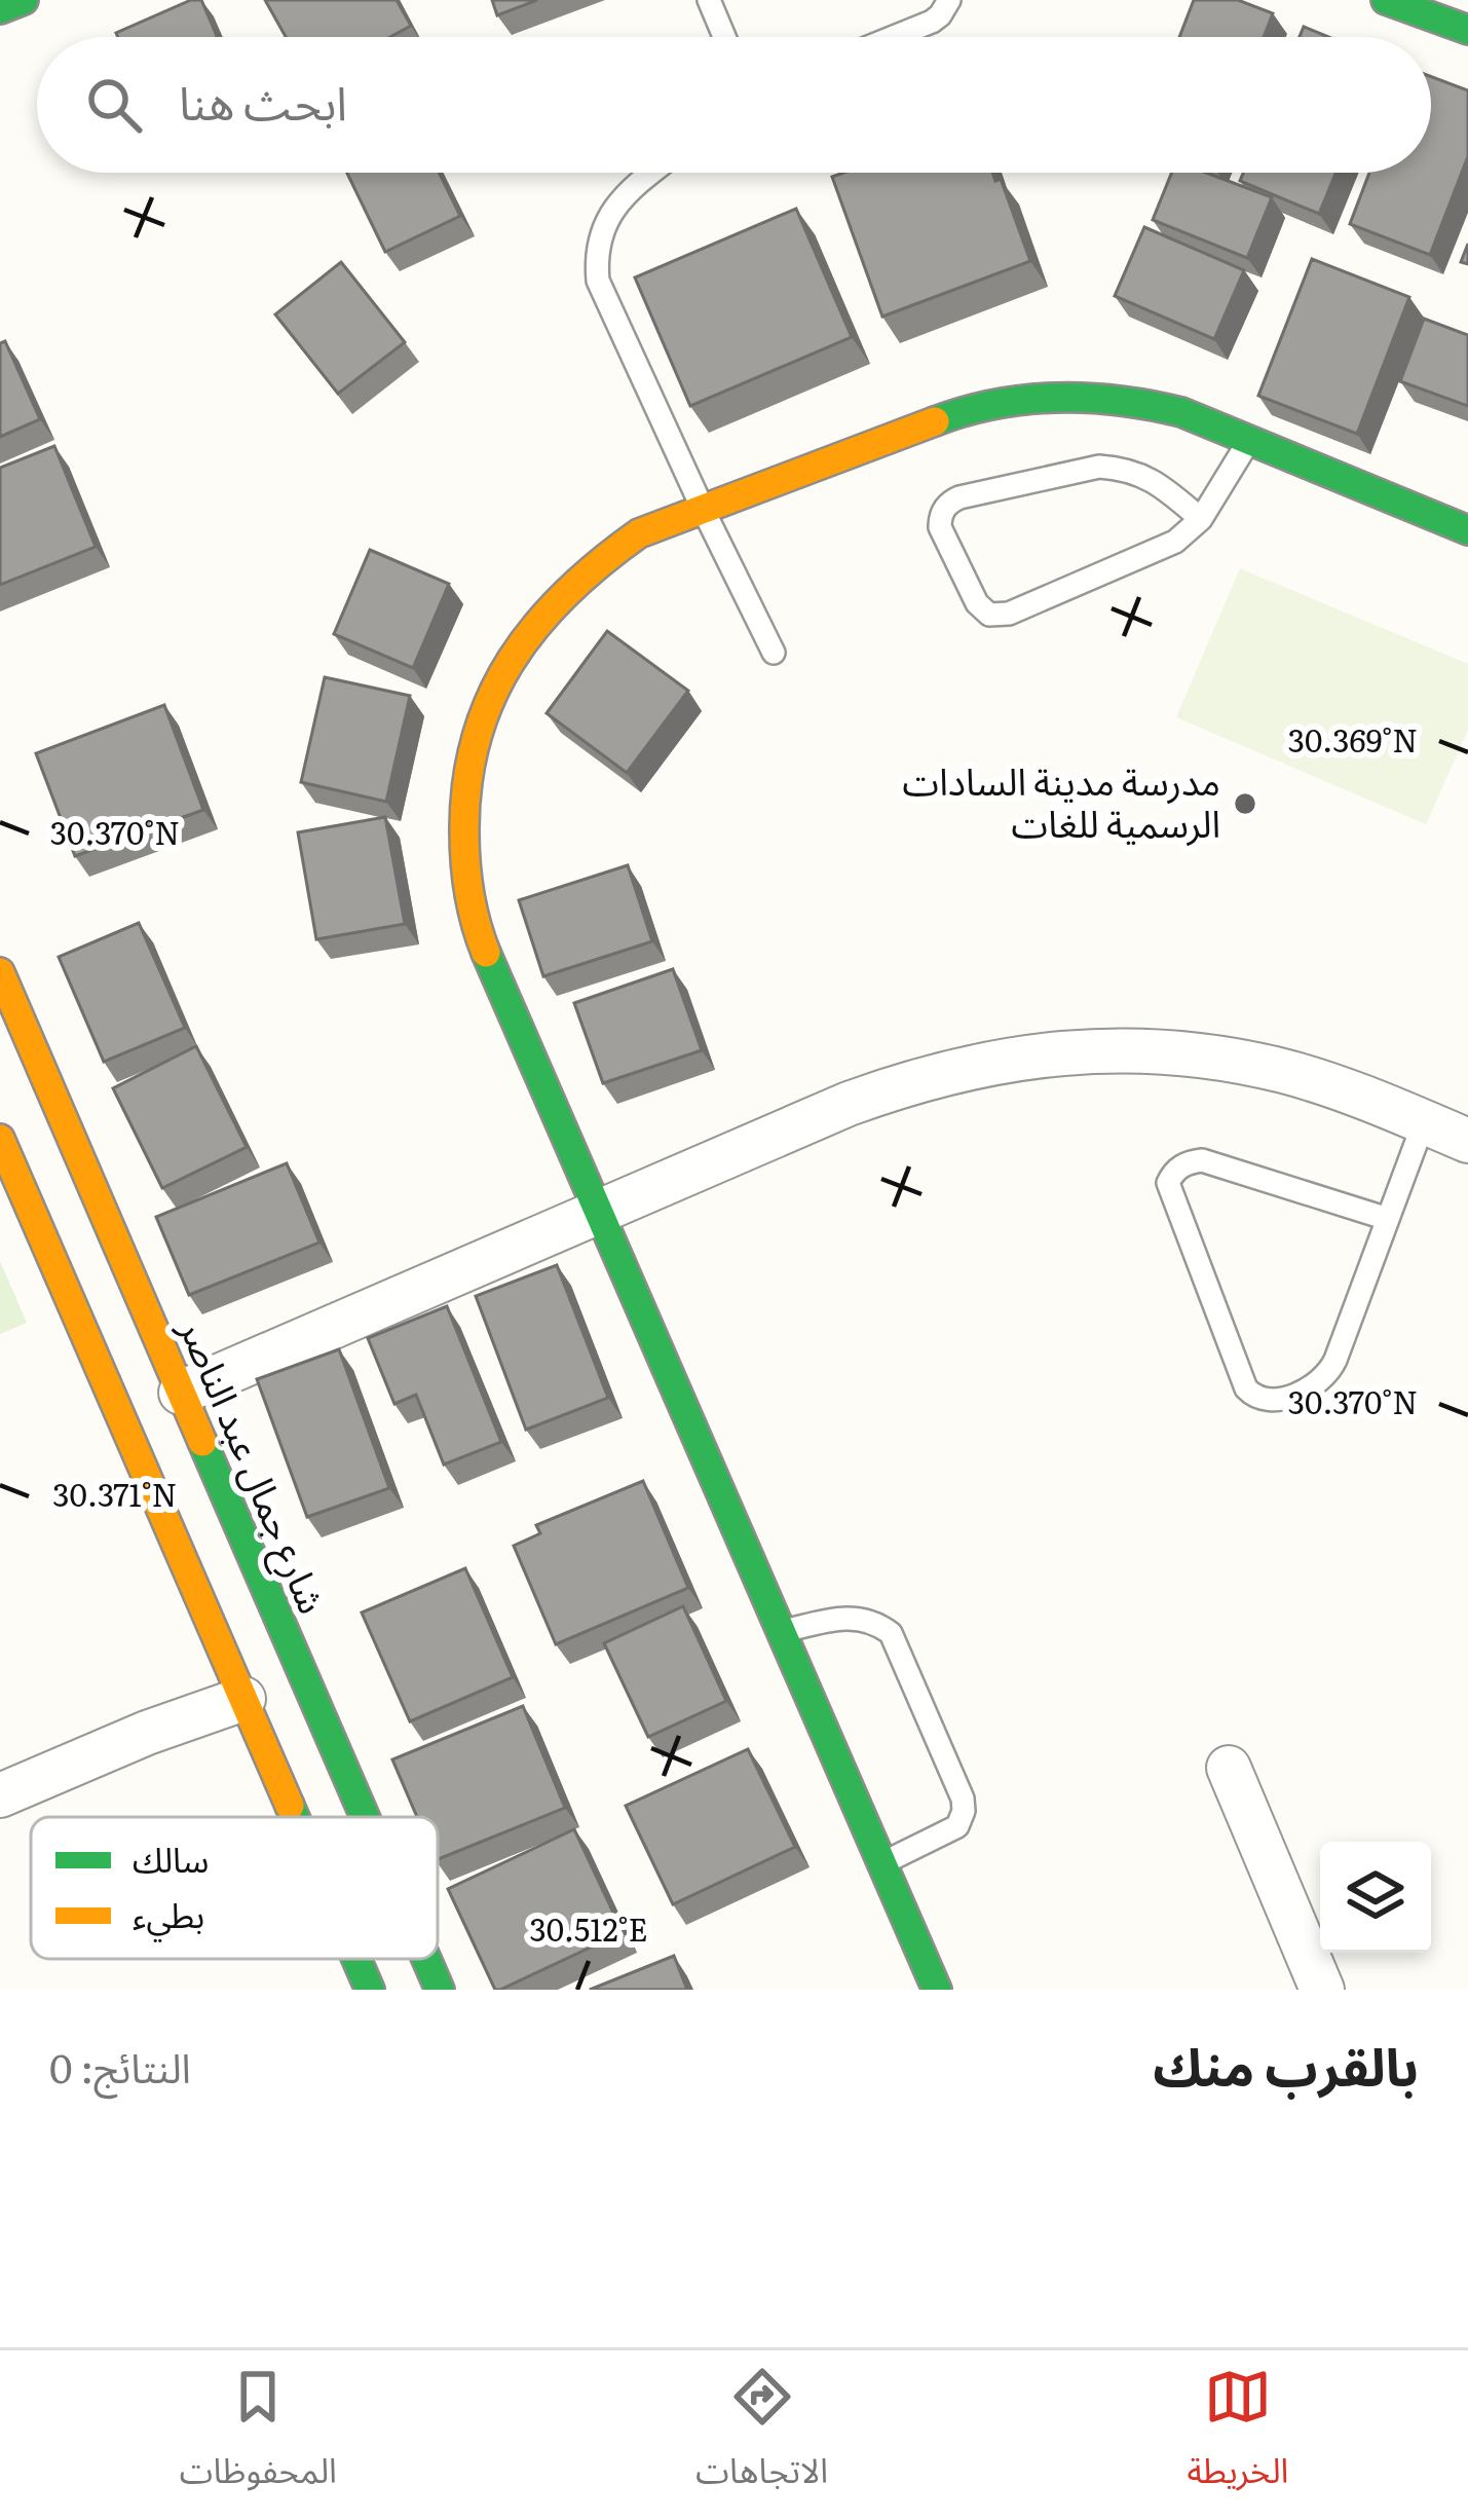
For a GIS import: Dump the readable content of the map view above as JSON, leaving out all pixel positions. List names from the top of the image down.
{
  "streets": {
    "street": ["شارع جمال عبد الناصر"]
  },
  "places": ["مدرسة مدينة السادات الرسمية للغات"],
  "legend": ["سالك", "بطيء"],
  "page": {
    "search": "ابحث هنا",
    "heading": ["بالقرب منك", "النتائج: 0"],
    "nav": ["الخريطة", "الاتجاهات", "المحفوظات"]
  },
  "coordinates": [
    "30.369°N",
    "30.370°N",
    "30.371°N",
    "30.512°E"
  ]
}
